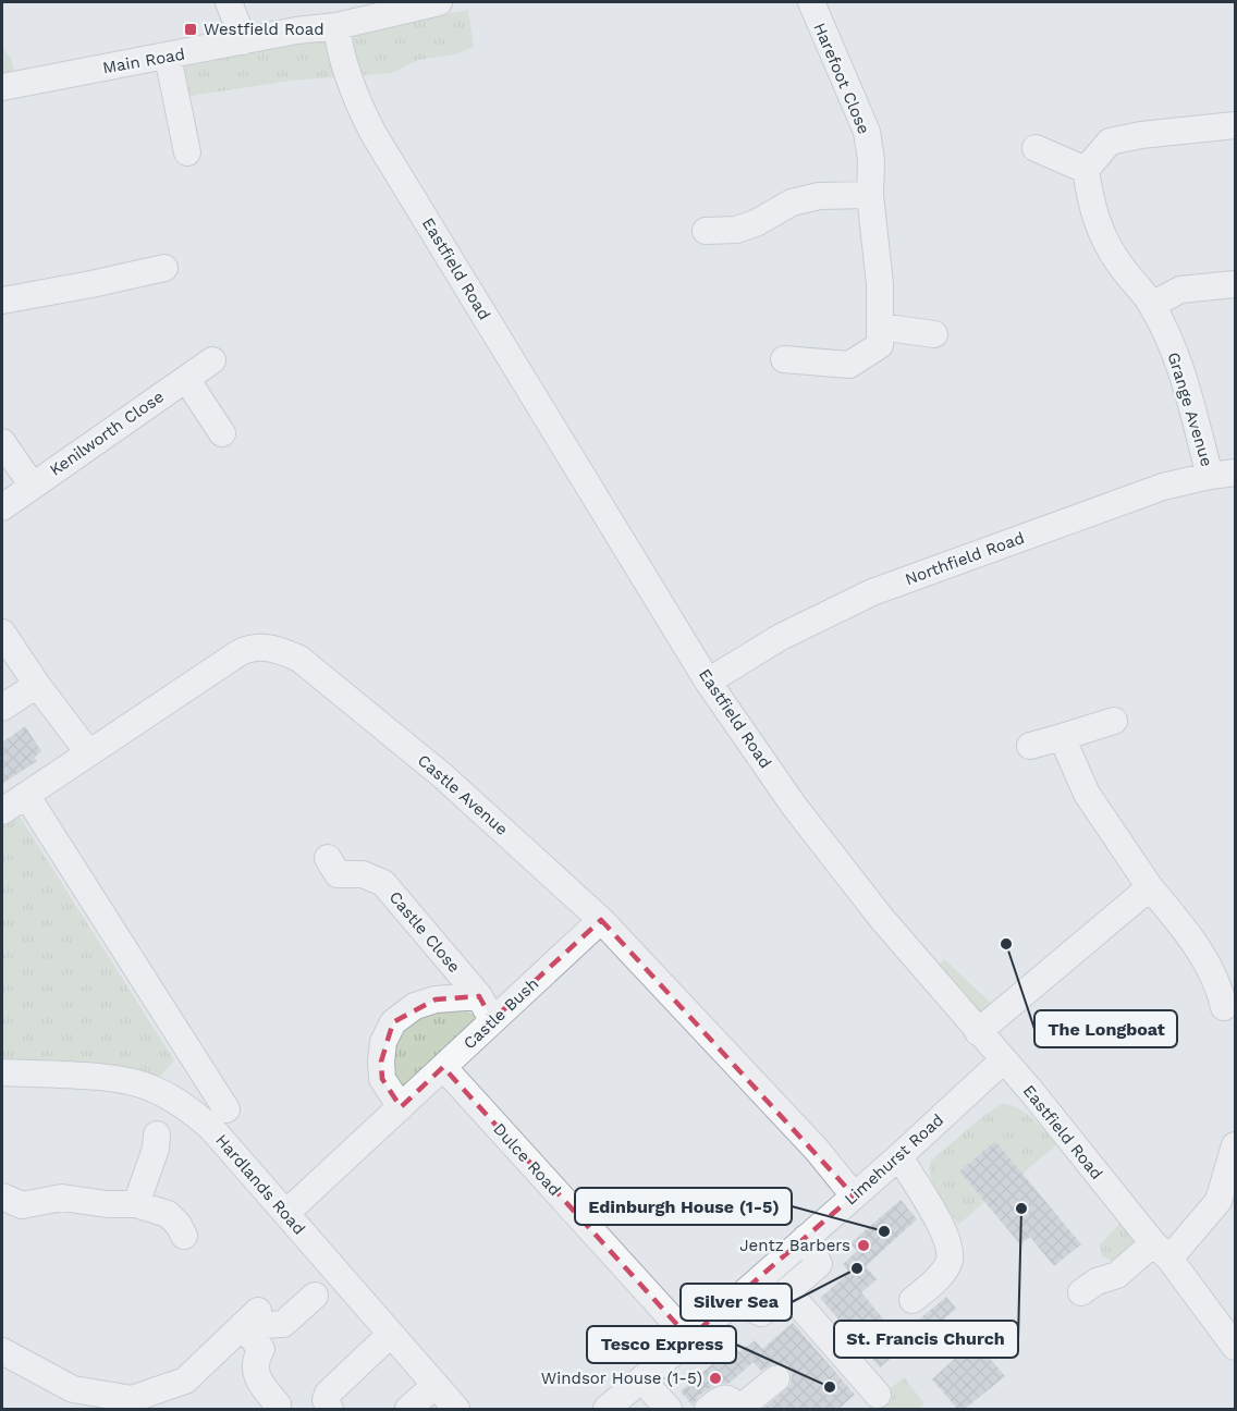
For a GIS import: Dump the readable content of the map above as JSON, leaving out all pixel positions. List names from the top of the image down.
{
  "streets": {
    "street": [
      "Main Road",
      "Harefoot Close",
      "Eastfield Road",
      "Grange Avenue",
      "Kenilworth Close",
      "Northfield Road",
      "Castle Avenue",
      "Castle Close",
      "Castle Bush",
      "Dulce Road",
      "Limehurst Road",
      "Hardlands Road"
    ]
  },
  "crossings": [
    ["Main Road", "Eastfield Road"],
    ["Eastfield Road", "Northfield Road"],
    ["Eastfield Road", "Limehurst Road"],
    ["Grange Avenue", "Northfield Road"],
    ["Castle Avenue", "Castle Bush"],
    ["Castle Avenue", "Limehurst Road"],
    ["Castle Avenue", "Hardlands Road"],
    ["Castle Close", "Castle Bush"],
    ["Castle Bush", "Dulce Road"],
    ["Castle Bush", "Hardlands Road"],
    ["Dulce Road", "Limehurst Road"]
  ],
  "places": {
    "transit": ["Westfield Road"],
    "other": [
      "The Longboat",
      "St. Francis Church",
      "Edinburgh House (1-5)",
      "Jentz Barbers",
      "Silver Sea",
      "Windsor House (1-5)",
      "Tesco Express"
    ]
  }
}
